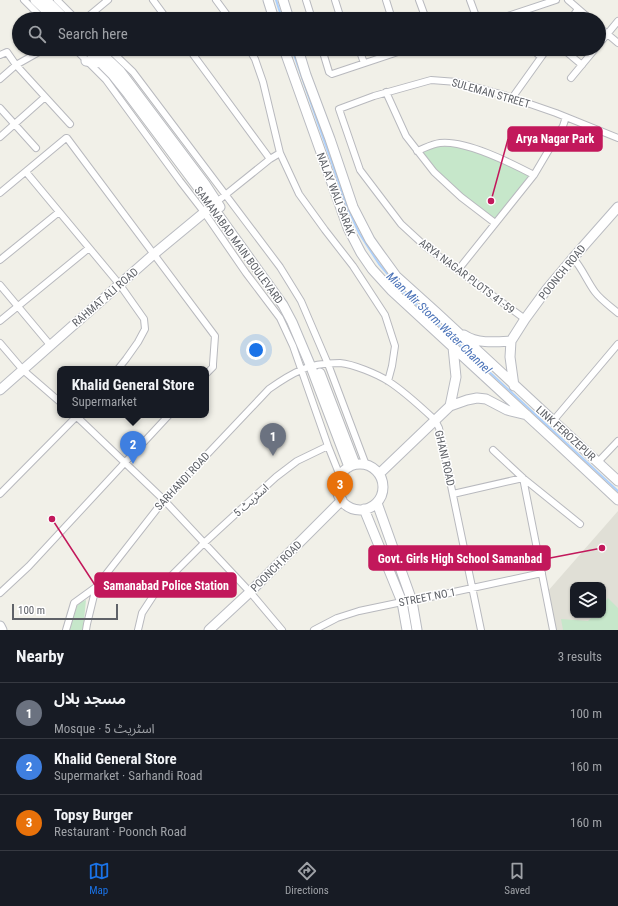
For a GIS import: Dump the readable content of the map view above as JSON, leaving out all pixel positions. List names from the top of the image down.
{
  "streets": {
    "main road": [
      "NALAY WALI SARAK",
      "SAMANABAD MAIN BOULEVARD",
      "POONCH ROAD",
      "RAHMAT ALI ROAD",
      "LINK FEROZEPUR"
    ],
    "street": [
      "SULEMAN STREET",
      "ARYA NAGAR PLOTS 41-59",
      "GHANI ROAD",
      "SARHANDI ROAD",
      "اسٹریٹ 5",
      "STREET NO 1"
    ]
  },
  "crossings": [
    ["SULEMAN STREET", "ARYA NAGAR PLOTS 41-59"],
    ["NALAY WALI SARAK", "LINK FEROZEPUR"],
    ["SAMANABAD MAIN BOULEVARD", "POONCH ROAD"],
    ["SAMANABAD MAIN BOULEVARD", "RAHMAT ALI ROAD"],
    ["SAMANABAD MAIN BOULEVARD", "GHANI ROAD"],
    ["SAMANABAD MAIN BOULEVARD", "SARHANDI ROAD"],
    ["POONCH ROAD", "ARYA NAGAR PLOTS 41-59"],
    ["GHANI ROAD", "SARHANDI ROAD"],
    ["GHANI ROAD", "STREET NO 1"]
  ],
  "water": ["Mian Mir Storm Water Channel"],
  "places": ["Arya Nagar Park", "Samanabad Police Station", "Govt. Girls High School Samanbad"],
  "scale_bar": "100 m",
  "page": {
    "search": "Search here",
    "popup": ["Khalid General Store", "Supermarket"],
    "pins": ["1", "2", "3"],
    "scale": "100 m",
    "heading": ["Nearby", "3 results"],
    "list": [
      {
        "mark": "1",
        "name": "مسجد بلال",
        "note": "Mosque · اسٹریٹ 5",
        "value": "100 m"
      },
      {
        "mark": "2",
        "name": "Khalid General Store",
        "note": "Supermarket · Sarhandi Road",
        "value": "160 m"
      },
      {
        "mark": "3",
        "name": "Topsy Burger",
        "note": "Restaurant · Poonch Road",
        "value": "160 m"
      }
    ],
    "nav": ["Map", "Directions", "Saved"]
  }
}
